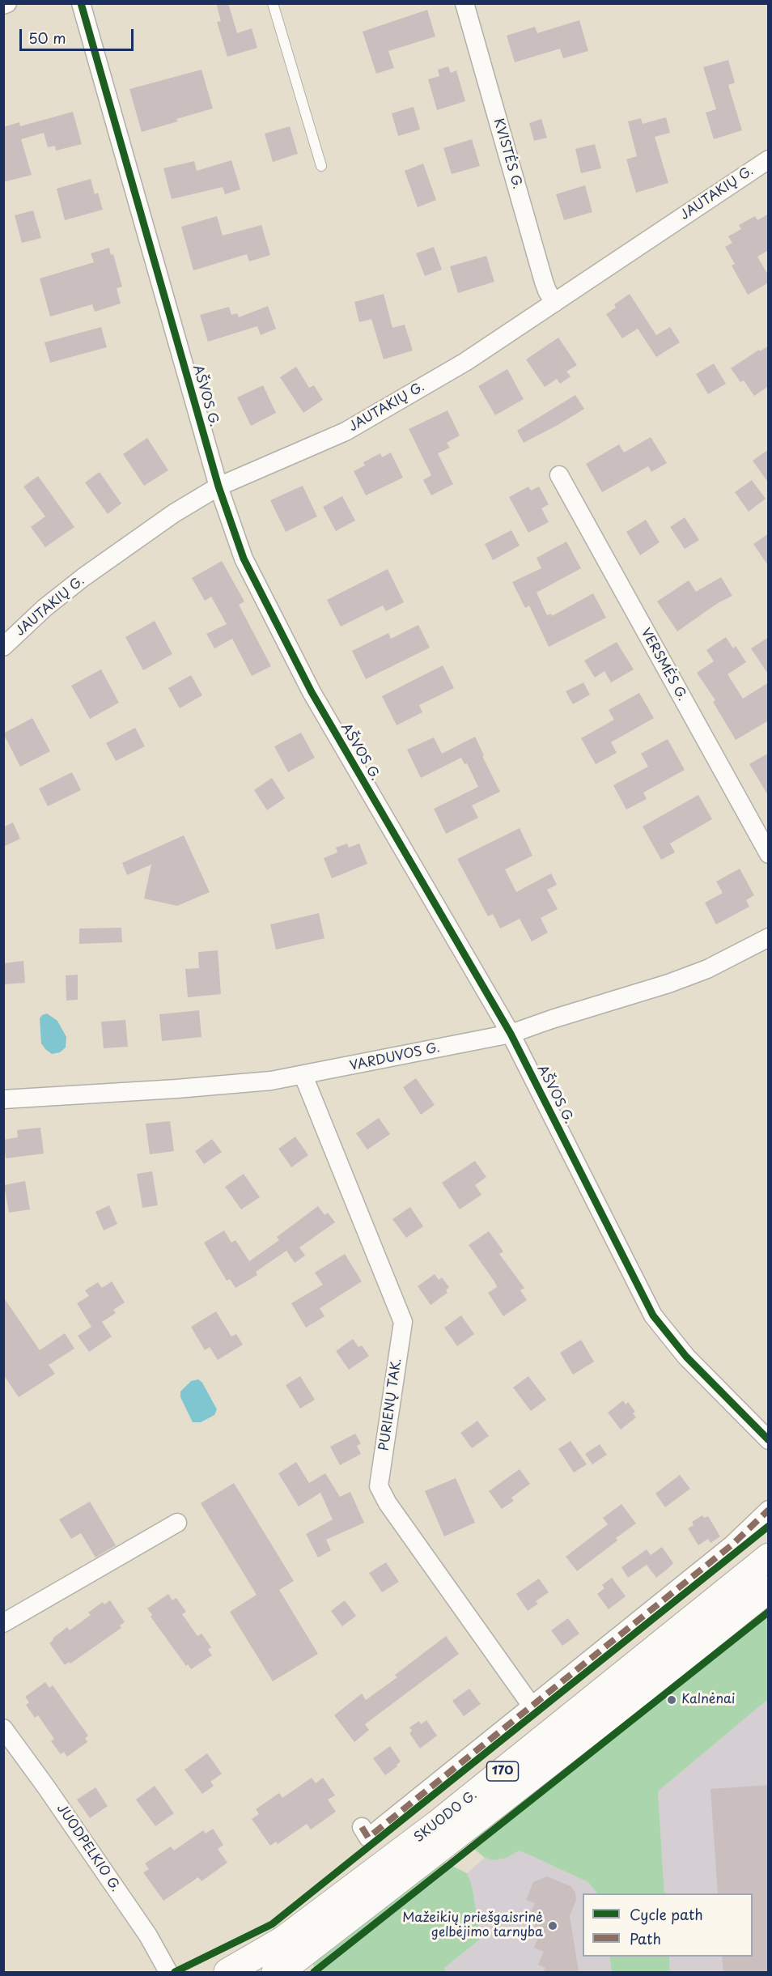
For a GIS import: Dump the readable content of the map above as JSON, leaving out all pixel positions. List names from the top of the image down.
{
  "streets": {
    "main road": ["170", "SKUODO G."],
    "street": [
      "KVISTĖS G.",
      "JAUTAKIŲ G.",
      "AŠVOS G.",
      "VERSMĖS G.",
      "VARDUVOS G.",
      "PURIENŲ TAK.",
      "JUODPELKIO G."
    ]
  },
  "crossings": [
    ["KVISTĖS G.", "JAUTAKIŲ G."],
    ["JAUTAKIŲ G.", "AŠVOS G."],
    ["AŠVOS G.", "VARDUVOS G."],
    ["VARDUVOS G.", "PURIENŲ TAK."]
  ],
  "places": ["Kalnėnai", "Mažeikių priešgaisrinė gelbėjimo tarnyba"],
  "legend": ["Cycle path", "Path"],
  "scale_bar": "50 m"
}
